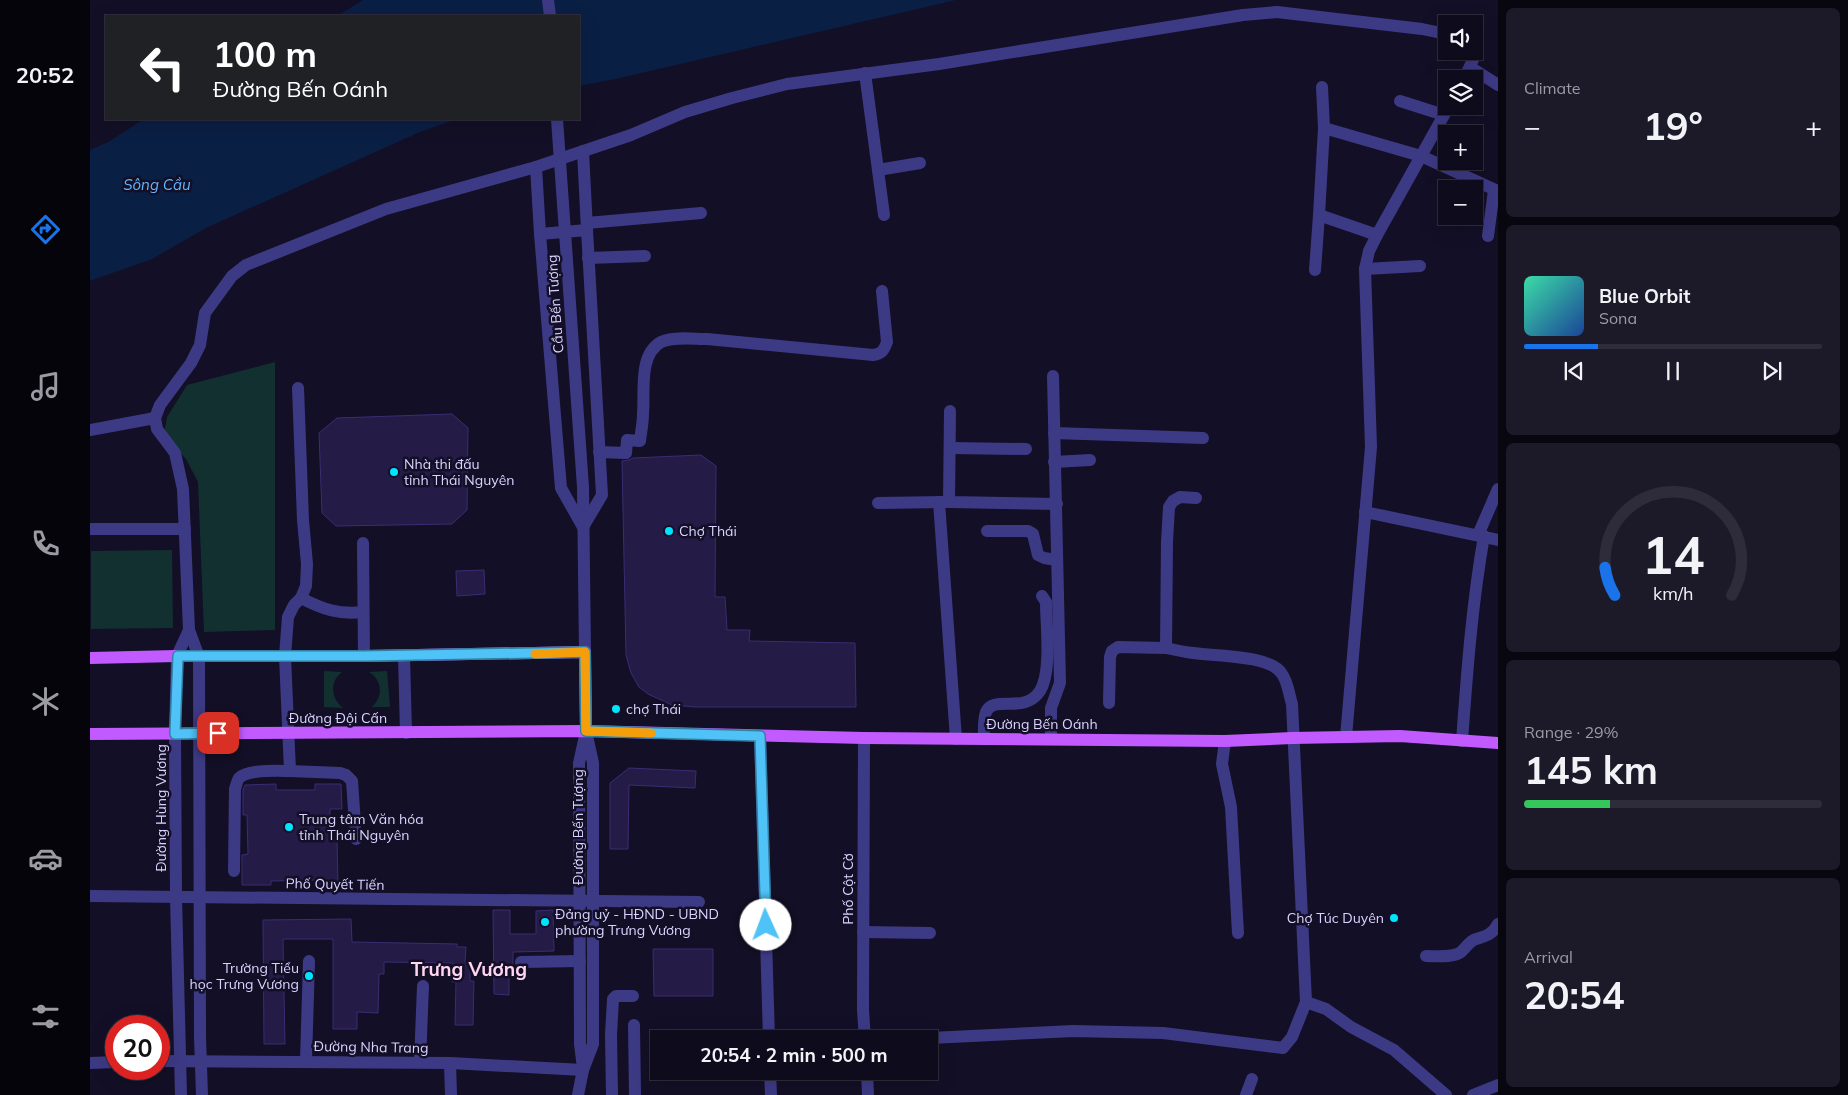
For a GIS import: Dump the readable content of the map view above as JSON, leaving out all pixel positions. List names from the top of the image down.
{
  "streets": {
    "main road": ["Đường Đội Cấn", "Đường Bến Oánh", "Đường Bến Tượng"],
    "street": [
      "Cầu Bến Tượng",
      "Đường Hùng Vương",
      "Phố Quyết Tiến",
      "Phố Cột Cờ",
      "Đường Nha Trang"
    ]
  },
  "crossings": [
    ["Cầu Bến Tượng", "Đường Bến Tượng"],
    ["Đường Đội Cấn", "Đường Bến Oánh"],
    ["Đường Đội Cấn", "Đường Hùng Vương"],
    ["Đường Đội Cấn", "Đường Bến Tượng"],
    ["Đường Bến Oánh", "Đường Bến Tượng"],
    ["Đường Bến Oánh", "Phố Cột Cờ"],
    ["Đường Hùng Vương", "Phố Quyết Tiến"],
    ["Đường Hùng Vương", "Đường Nha Trang"],
    ["Đường Bến Tượng", "Phố Quyết Tiến"],
    ["Đường Bến Tượng", "Đường Nha Trang"]
  ],
  "districts": ["Trưng Vương"],
  "water": ["Sông Cầu"],
  "places": [
    "Nhà thi đấu tỉnh Thái Nguyên",
    "Chợ Thái",
    "chợ Thái",
    "Trung tâm Văn hóa tỉnh Thái Nguyên",
    "Chợ Túc Duyên",
    "Đảng uỷ - HĐND - UBND phường Trưng Vương",
    "Trường Tiểu học Trưng Vương"
  ],
  "page": {
    "tabs": "20:52",
    "tile": [
      "Climate",
      ["Range · 29%", "145 km"],
      ["Arrival", "20:54"]
    ],
    "map_buttons": ["+", "−"],
    "turn": ["100 m", "Đường Bến Oánh"],
    "heat": ["−", "19°", "+"],
    "song": ["Blue Orbit", "Sona"],
    "limit": "20",
    "trip": "20:54 · 2 min · 500 m",
    "gauge": ["14", "km/h"]
  }
}
